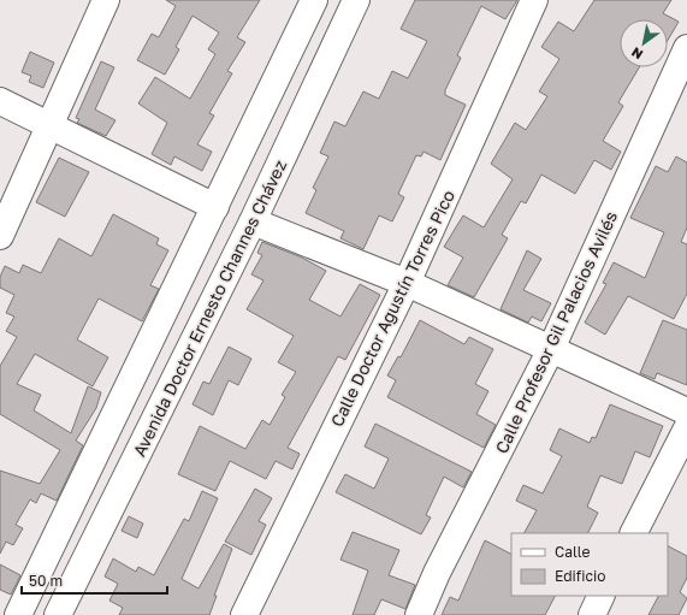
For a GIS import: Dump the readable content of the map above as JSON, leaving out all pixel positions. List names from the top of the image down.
{
  "streets": {
    "street": ["Avenida Doctor Ernesto Channes Chávez", "Calle Doctor Agustín Torres Pico", "Calle Profesor Gil Palacios Avilés"]
  },
  "legend": ["Calle", "Edificio"],
  "scale_bar": "50 m",
  "north": "bottom left"
}
